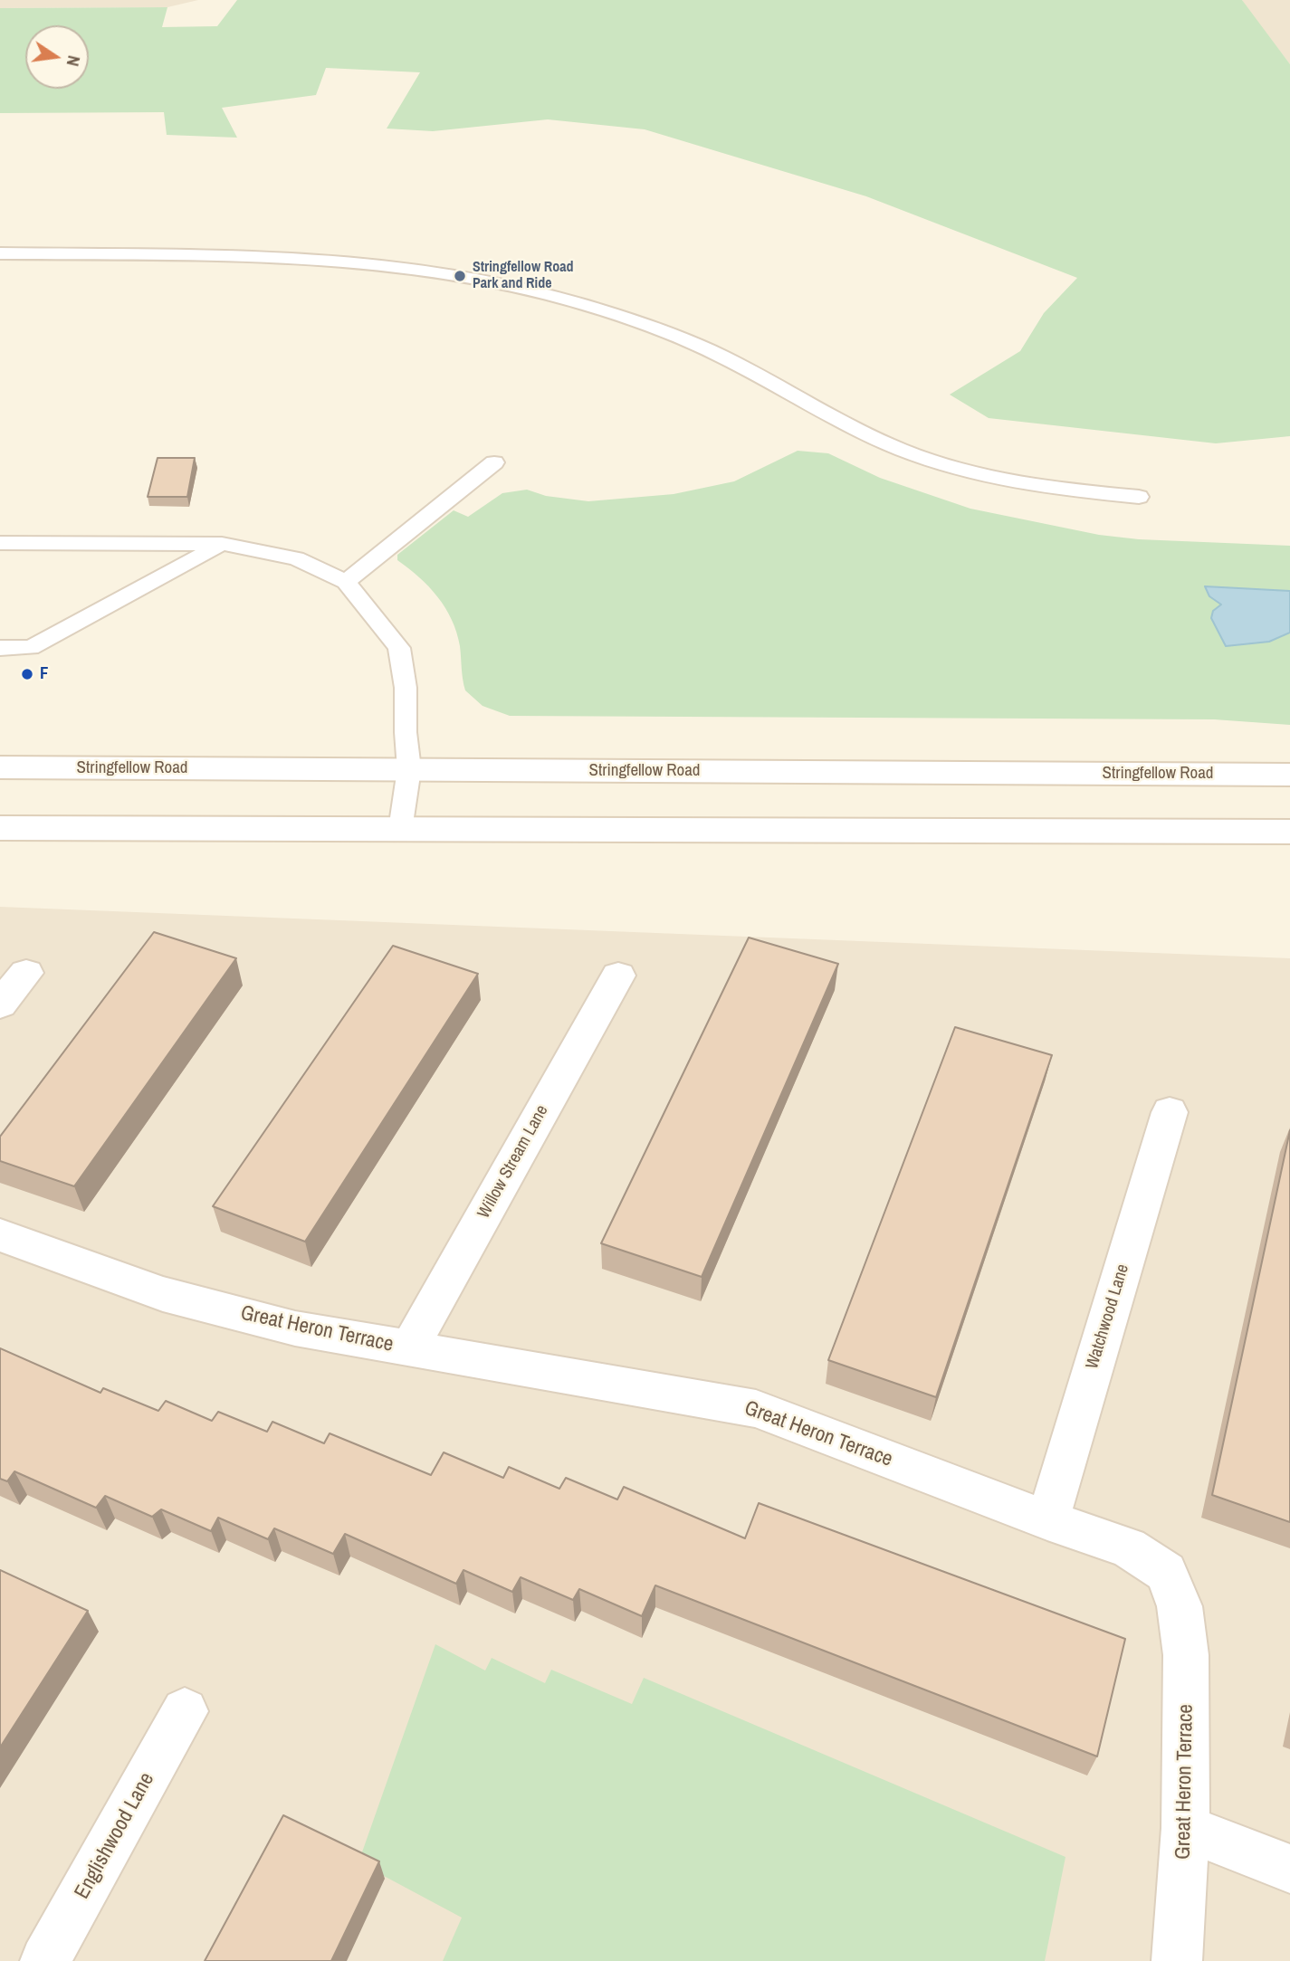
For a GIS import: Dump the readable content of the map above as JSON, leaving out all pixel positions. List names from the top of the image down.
{
  "streets": {
    "main road": [
      "Stringfellow Road",
      "Willow Stream Lane",
      "Watchwood Lane",
      "Great Heron Terrace",
      "Englishwood Lane"
    ]
  },
  "crossings": [
    ["Willow Stream Lane", "Great Heron Terrace"],
    ["Watchwood Lane", "Great Heron Terrace"]
  ],
  "places": ["Stringfellow Road Park and Ride", "F"],
  "north": "right"
}
